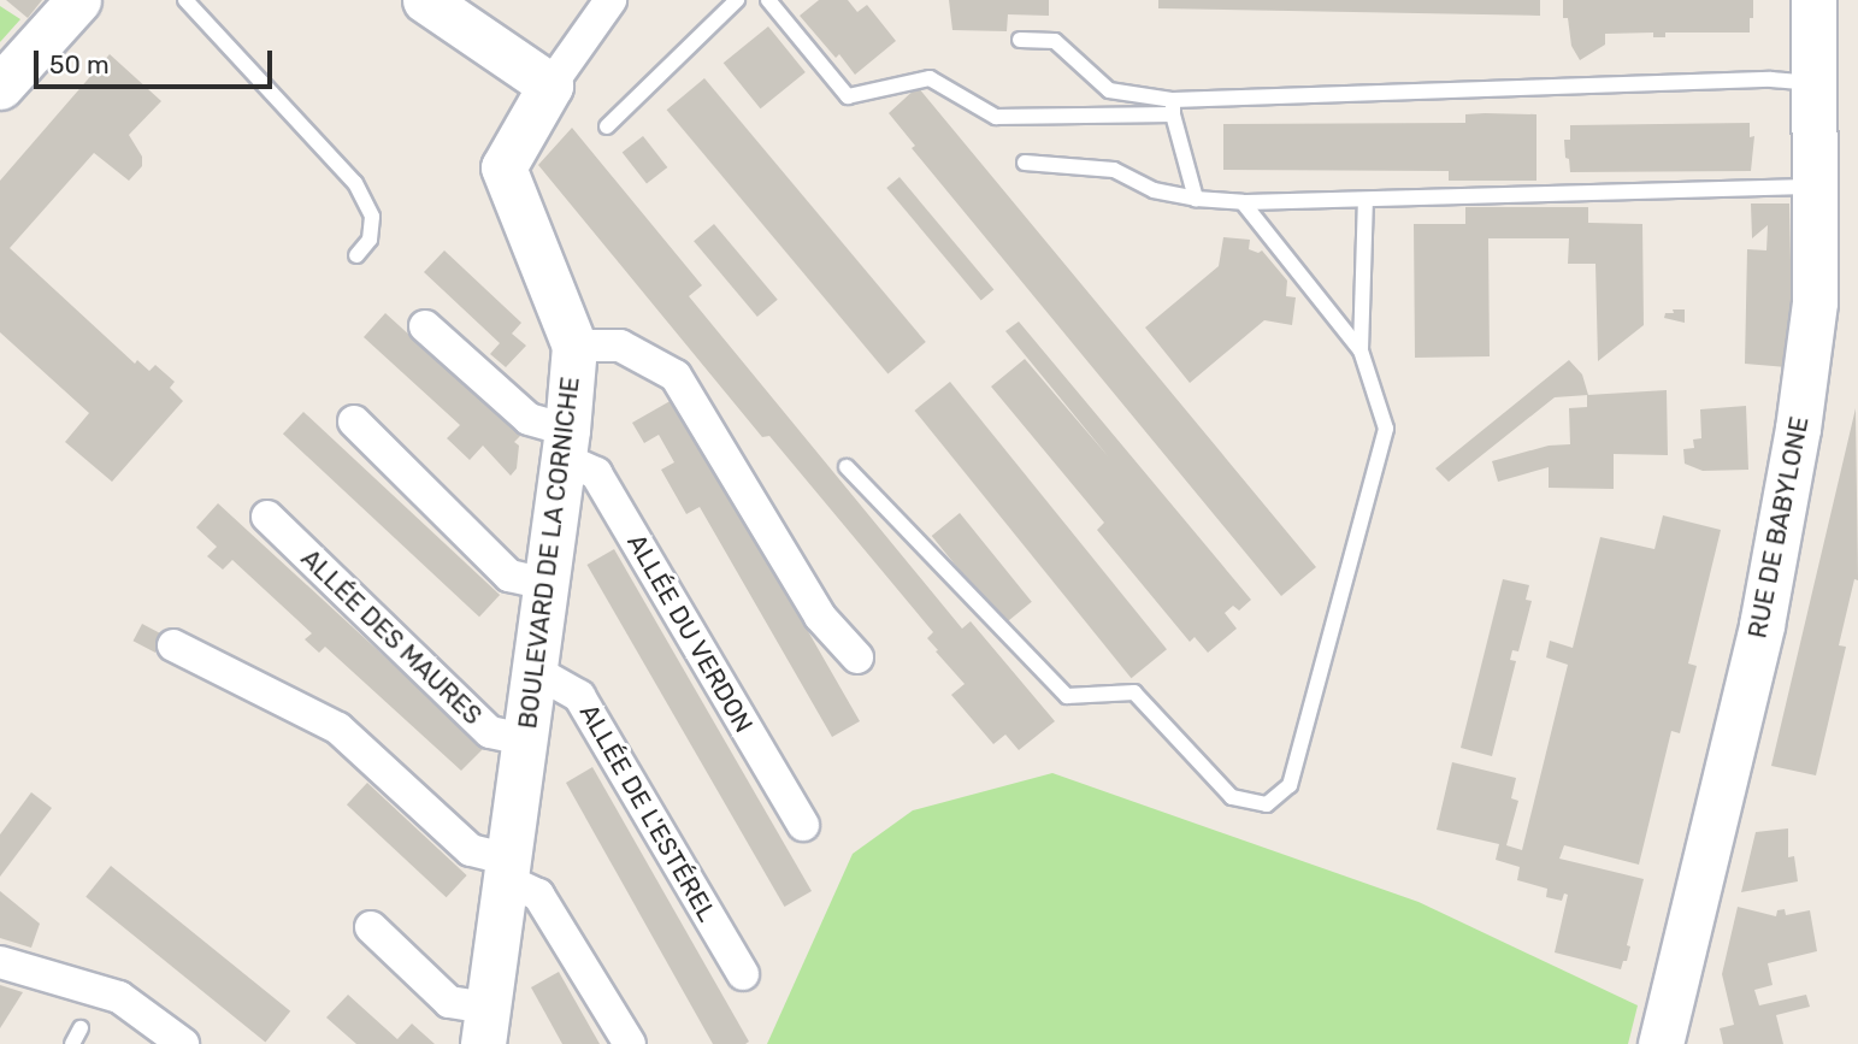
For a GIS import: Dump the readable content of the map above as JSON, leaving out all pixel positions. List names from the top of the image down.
{
  "streets": {
    "street": [
      "RUE DE BABYLONE",
      "BOULEVARD DE LA CORNICHE",
      "ALLÉE DU VERDON",
      "ALLÉE DES MAURES",
      "ALLÉE DE L'ESTÉREL"
    ]
  },
  "crossings": [
    ["BOULEVARD DE LA CORNICHE", "ALLÉE DU VERDON"],
    ["BOULEVARD DE LA CORNICHE", "ALLÉE DES MAURES"],
    ["BOULEVARD DE LA CORNICHE", "ALLÉE DE L'ESTÉREL"]
  ],
  "scale_bar": "50 m"
}
